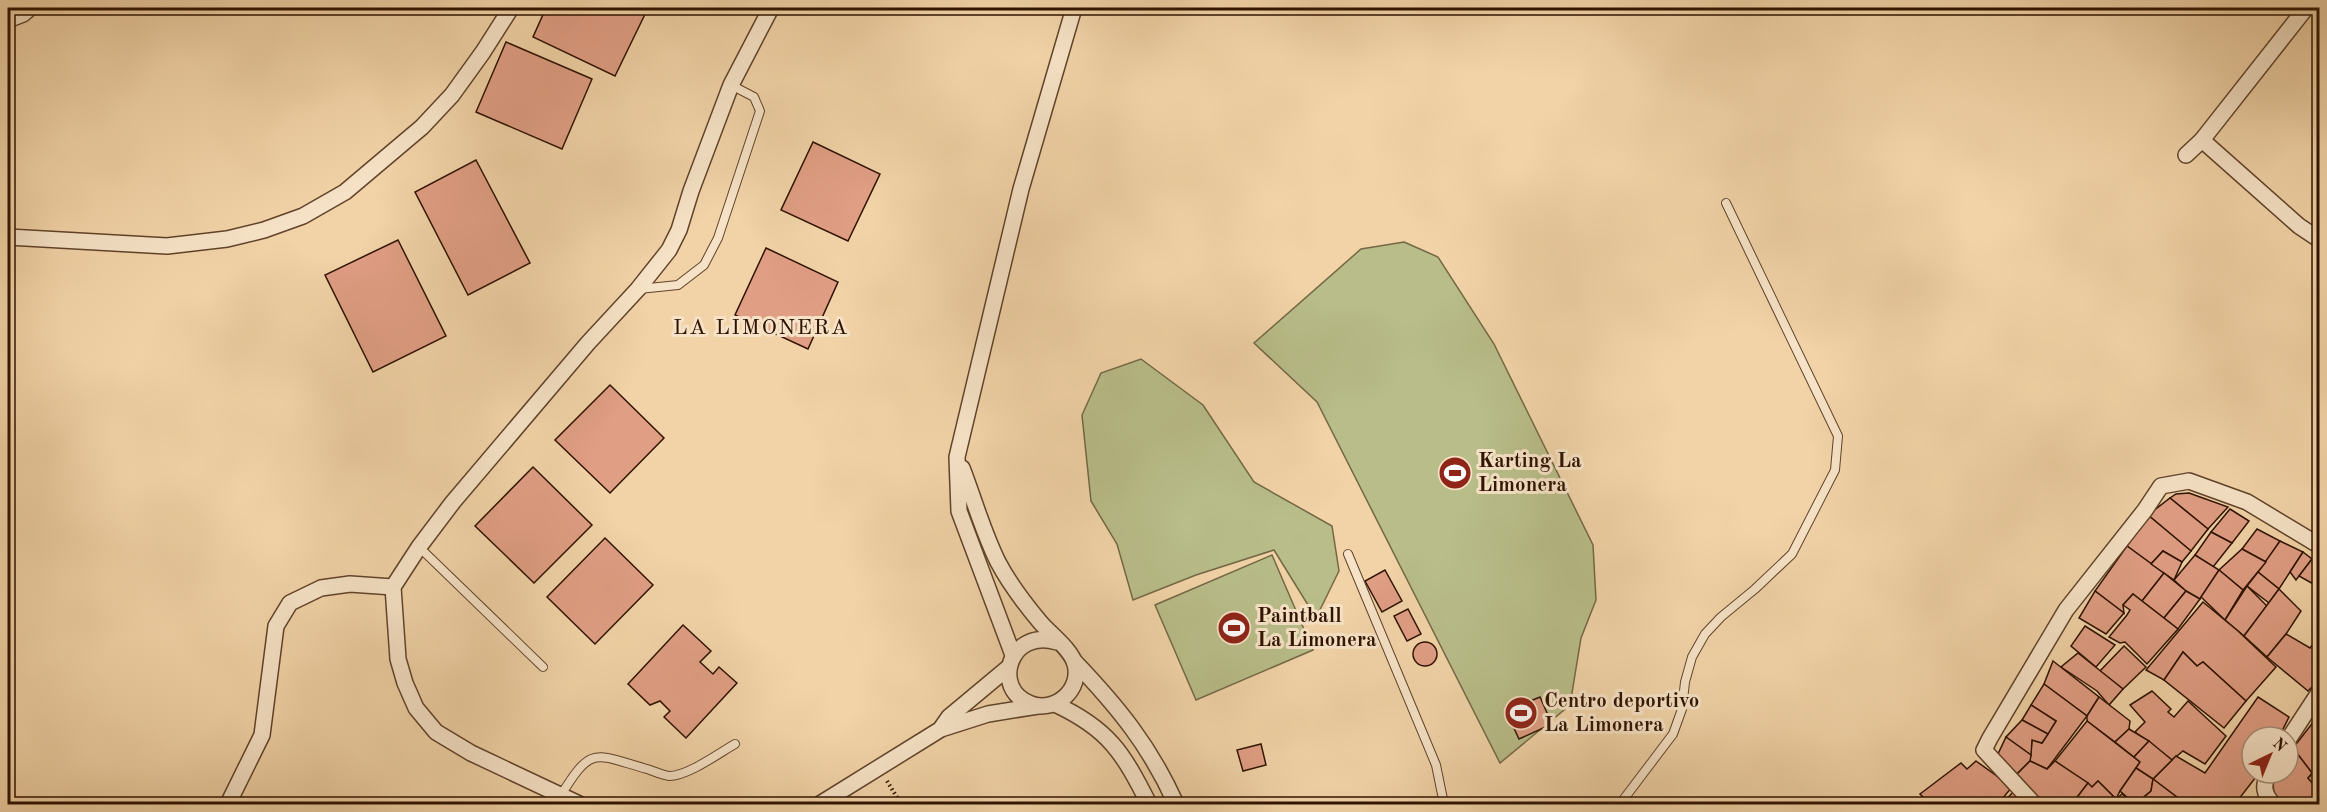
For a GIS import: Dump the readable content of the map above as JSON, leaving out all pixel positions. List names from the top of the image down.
{
  "districts": ["LA LIMONERA"],
  "places": {
    "sports": ["Karting La Limonera", "Paintball La Limonera", "Centro deportivo La Limonera"]
  },
  "north": "top right"
}
